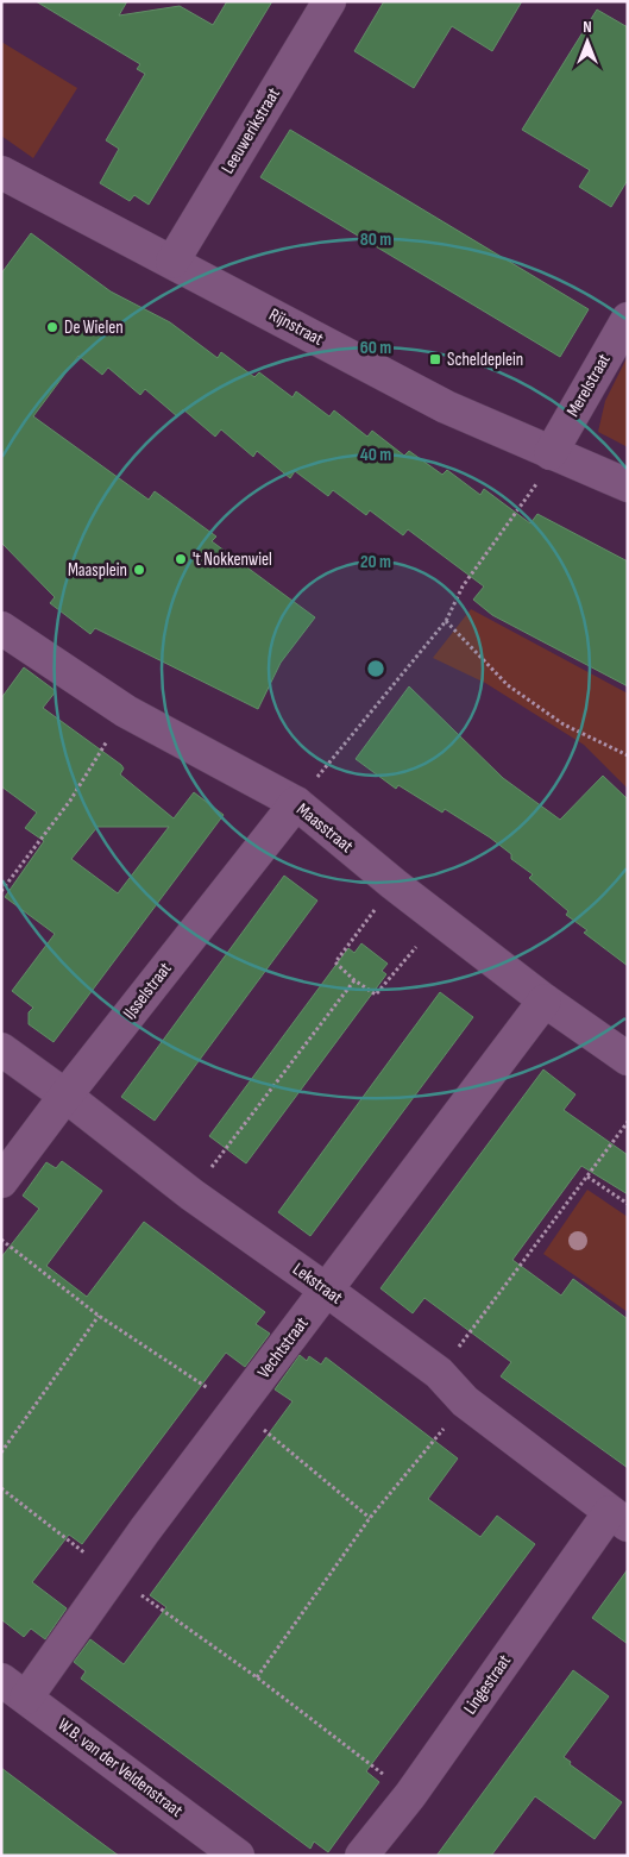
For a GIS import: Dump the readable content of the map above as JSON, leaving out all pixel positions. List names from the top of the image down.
{
  "streets": {
    "street": [
      "Leeuwerikstraat",
      "Rijnstraat",
      "Merelstraat",
      "Maasstraat",
      "IJsselstraat",
      "Lekstraat",
      "Vechtstraat",
      "Lingestraat",
      "W.B. van der Veldenstraat"
    ]
  },
  "crossings": [
    ["Leeuwerikstraat", "Rijnstraat"],
    ["Rijnstraat", "Merelstraat"],
    ["Maasstraat", "IJsselstraat"],
    ["Maasstraat", "Vechtstraat"],
    ["IJsselstraat", "Lekstraat"],
    ["Lekstraat", "Vechtstraat"],
    ["Lekstraat", "Lingestraat"],
    ["Vechtstraat", "W.B. van der Veldenstraat"]
  ],
  "places": {
    "other": ["De Wielen", "'t Nokkenwiel", "Maasplein"],
    "transit": ["Scheldeplein"]
  },
  "north": "top",
  "rings": [
    "80 m",
    "60 m",
    "40 m",
    "20 m"
  ]
}
